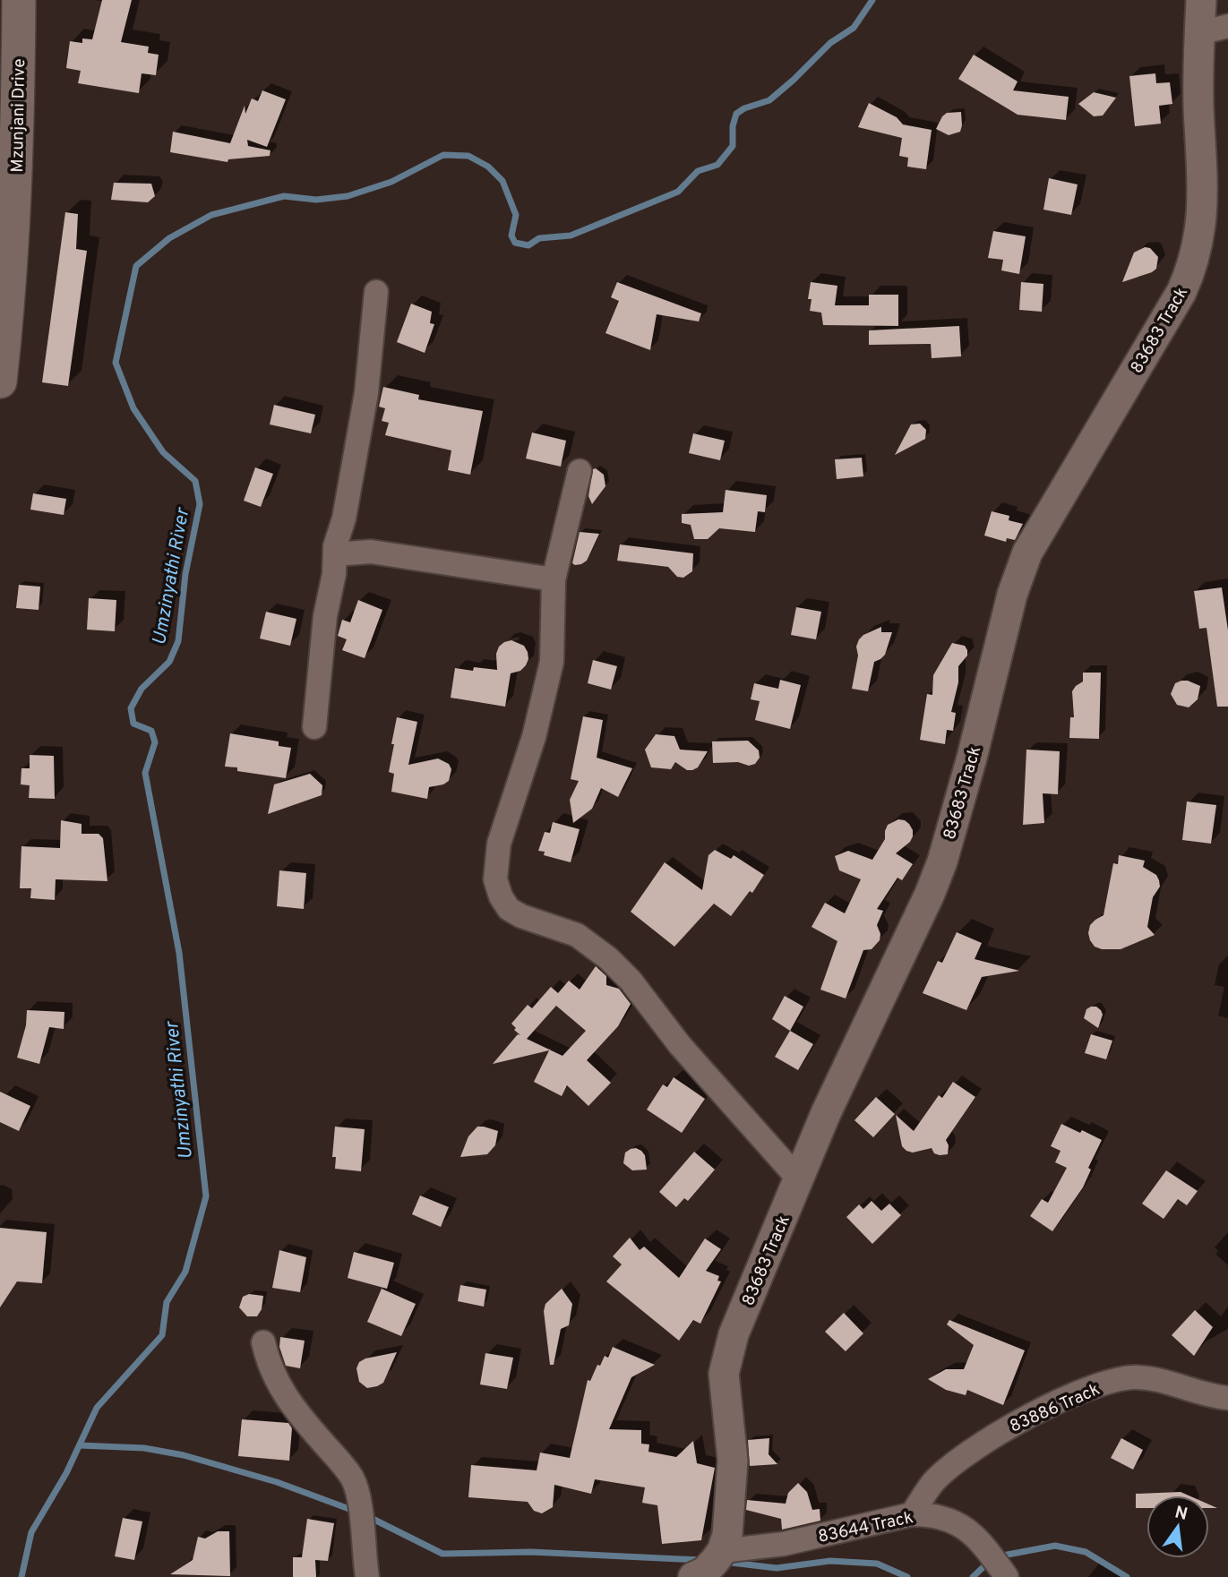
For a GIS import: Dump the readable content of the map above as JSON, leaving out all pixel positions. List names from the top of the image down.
{
  "streets": {
    "main road": ["Mzunjani Drive"],
    "street": ["83683 Track", "83886 Track", "83644 Track"]
  },
  "crossings": [
    ["83683 Track", "83644 Track"],
    ["83886 Track", "83644 Track"]
  ],
  "water": ["Umzinyathi River"],
  "north": "top"
}
